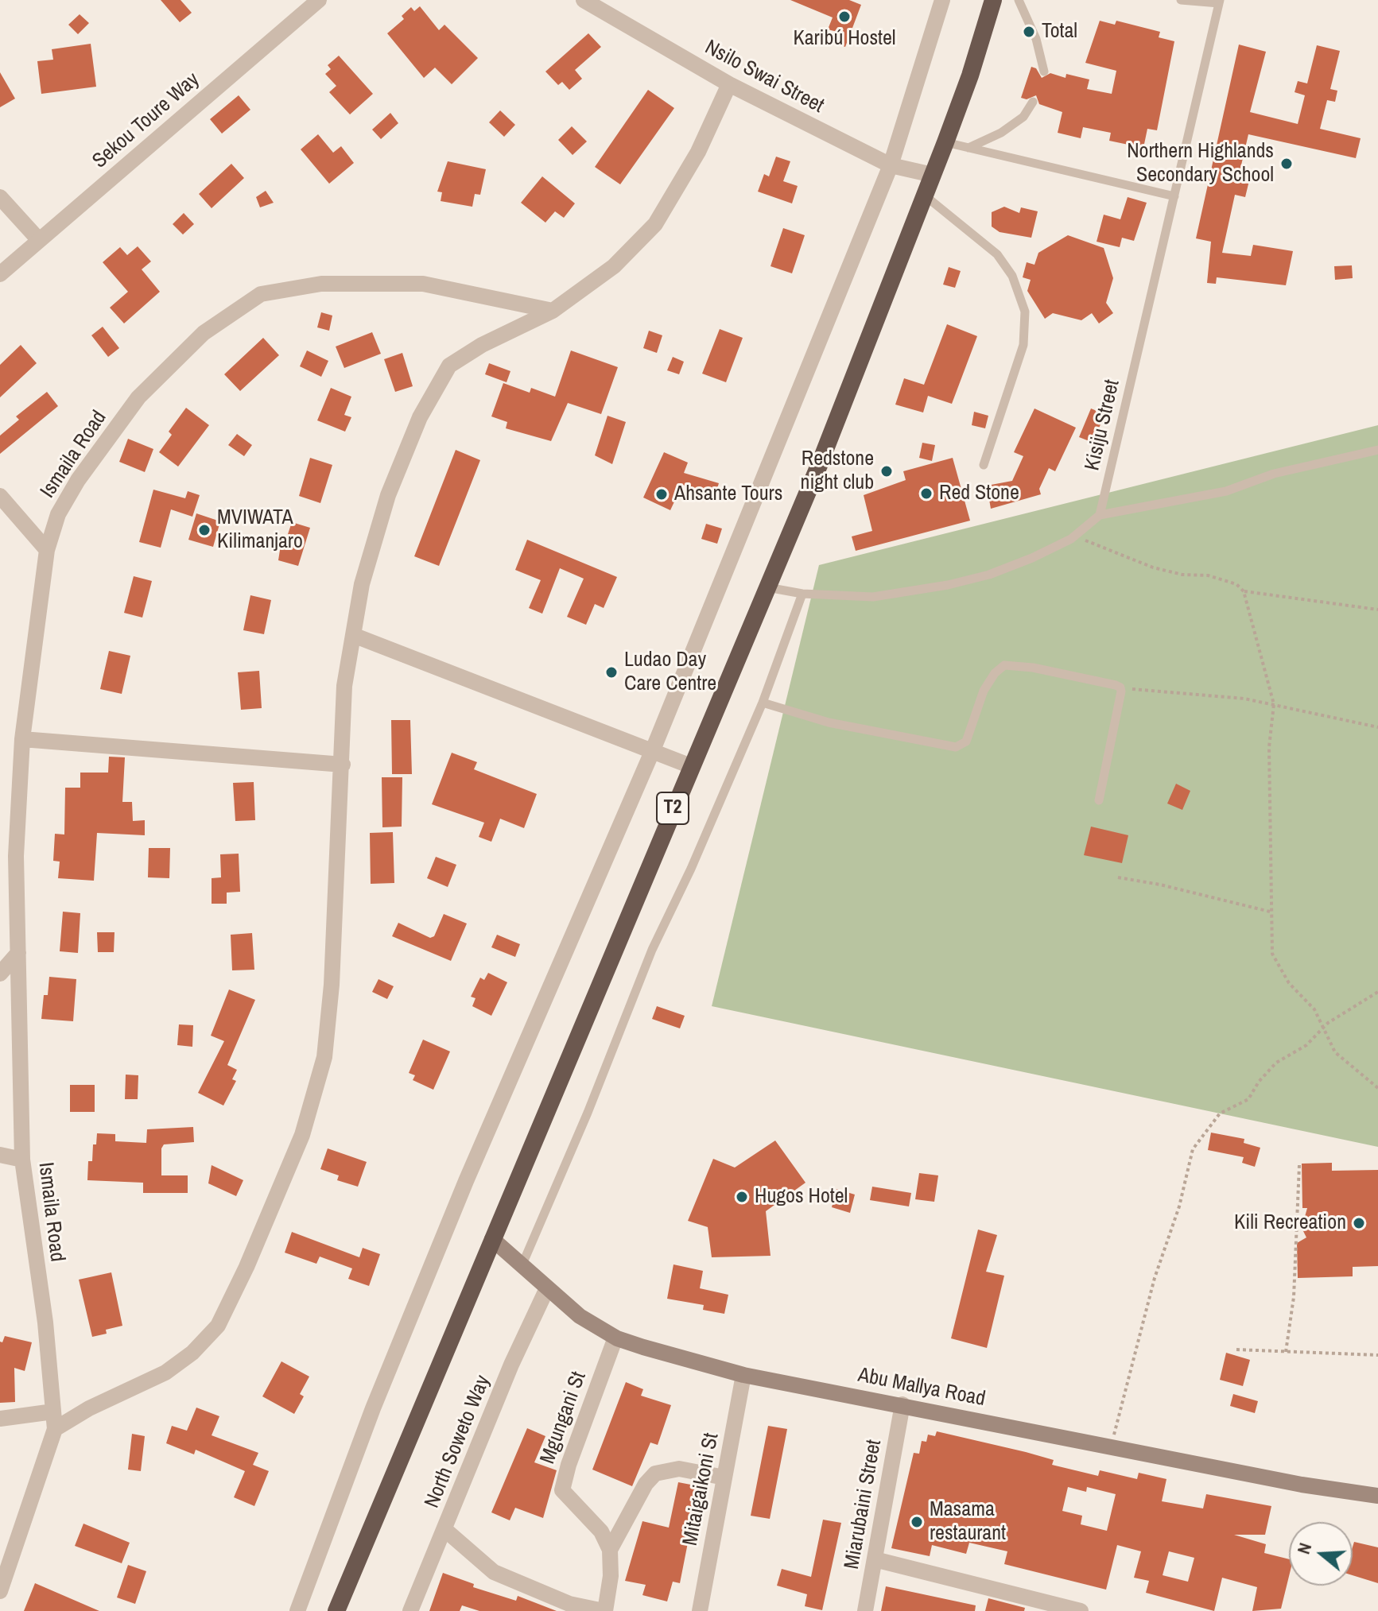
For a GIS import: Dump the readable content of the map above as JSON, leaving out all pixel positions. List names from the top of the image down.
{
  "streets": {
    "highway": ["T2"],
    "main road": ["Abu Mallya Road"],
    "street": [
      "Nsilo Swai Street",
      "Sekou Toure Way",
      "Ismaila Road",
      "Mgungani St",
      "North Soweto Way",
      "Mitaigaikoni St",
      "Miarubaini Street"
    ],
    "lane": ["Kisiju Street"]
  },
  "crossings": [
    ["Nsilo Swai Street", "T2"],
    ["T2", "Abu Mallya Road"],
    ["Abu Mallya Road", "Mgungani St"],
    ["Abu Mallya Road", "North Soweto Way"],
    ["Abu Mallya Road", "Mitaigaikoni St"],
    ["Abu Mallya Road", "Miarubaini Street"]
  ],
  "places": [
    "Karibú Hostel",
    "Total",
    "Northern Highlands Secondary School",
    "Redstone night club",
    "Red Stone",
    "Ahsante Tours",
    "MVIWATA Kilimanjaro",
    "Ludao Day Care Centre",
    "Hugos Hotel",
    "Kili Recreation",
    "Masama restaurant"
  ],
  "north": "left"
}
